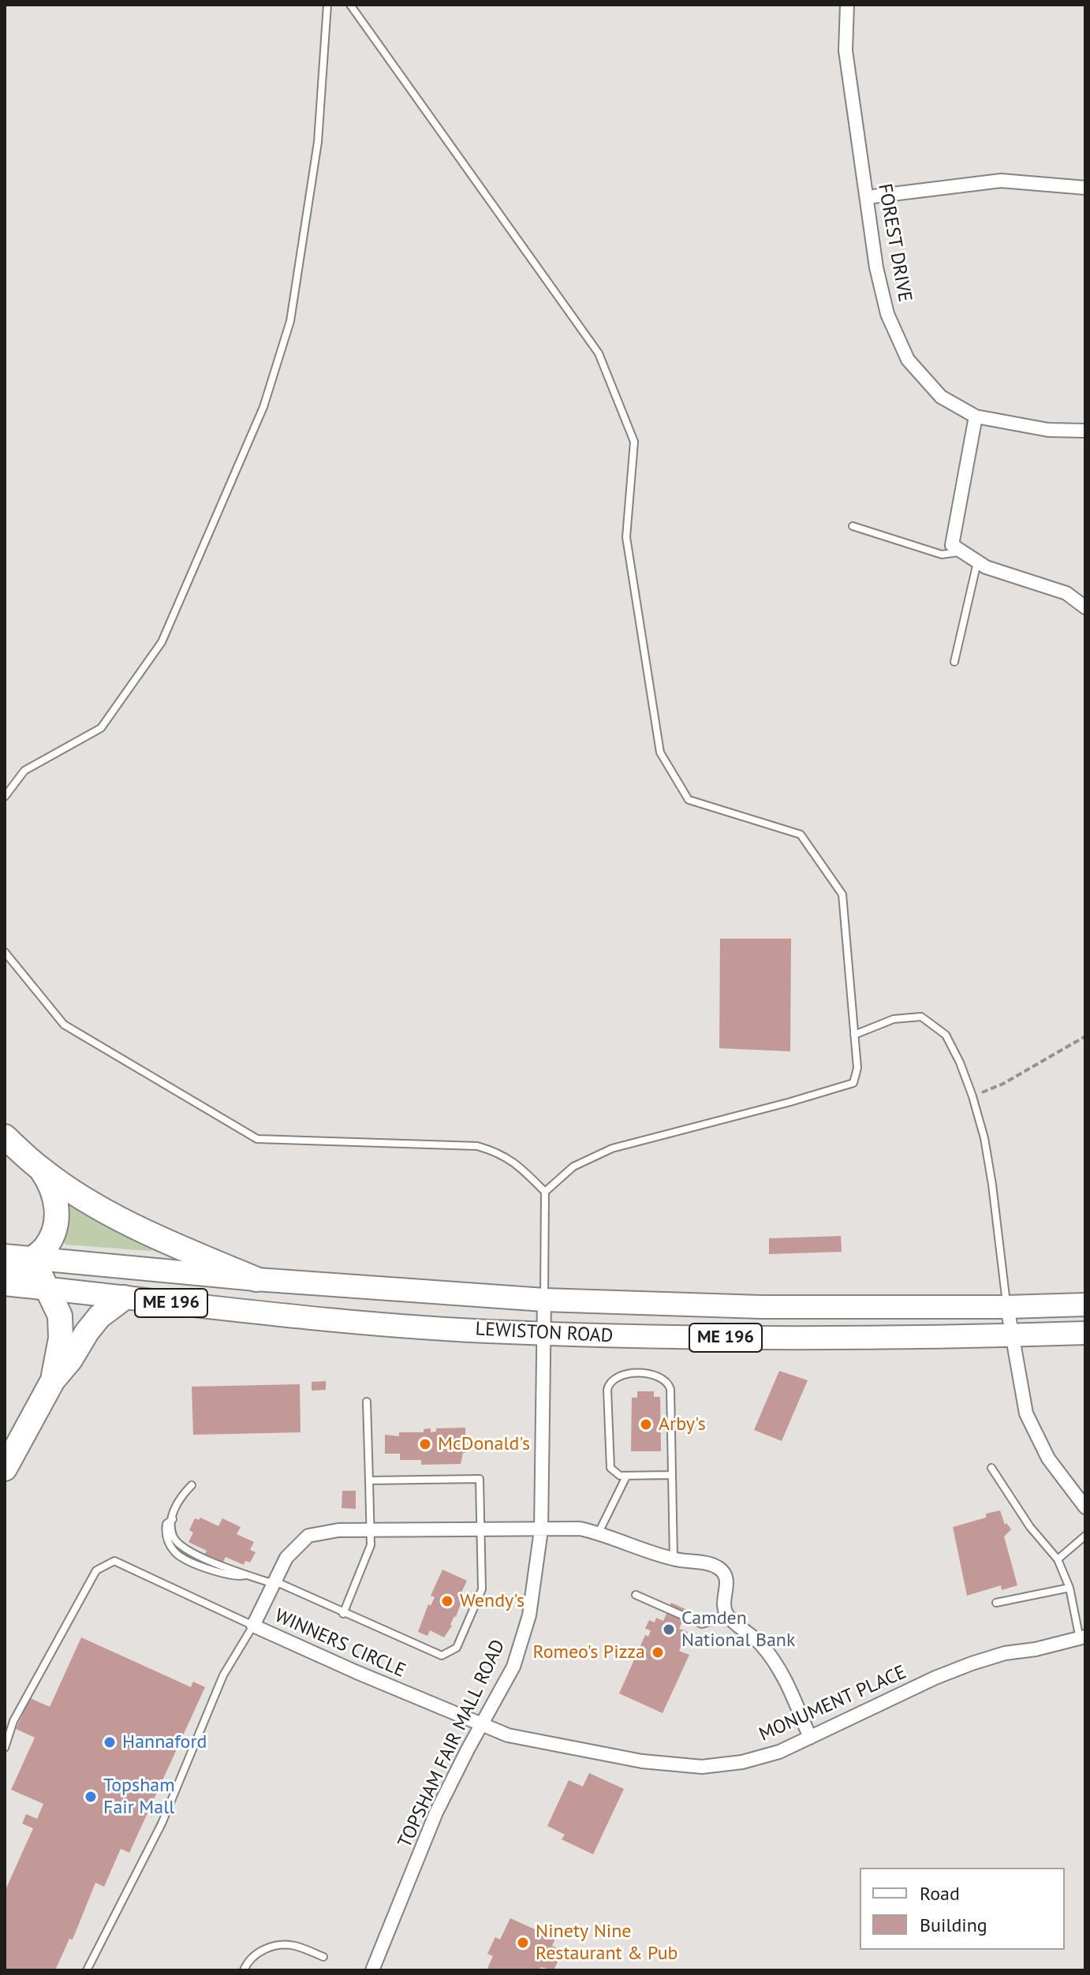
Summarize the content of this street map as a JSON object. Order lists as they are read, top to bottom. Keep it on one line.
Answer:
{"streets":{"highway":["ME 196","LEWISTON ROAD"],"street":["FOREST DRIVE","WINNERS CIRCLE","MONUMENT PLACE","TOPSHAM FAIR MALL ROAD"]},"crossings":[["LEWISTON ROAD","TOPSHAM FAIR MALL ROAD"],["WINNERS CIRCLE","MONUMENT PLACE"],["WINNERS CIRCLE","TOPSHAM FAIR MALL ROAD"],["MONUMENT PLACE","TOPSHAM FAIR MALL ROAD"]],"places":["Arby's","McDonald's","Wendy's","Camden National Bank","Romeo's Pizza","Hannaford","Topsham Fair Mall","Ninety Nine Restaurant & Pub"],"legend":["Road","Building"]}
